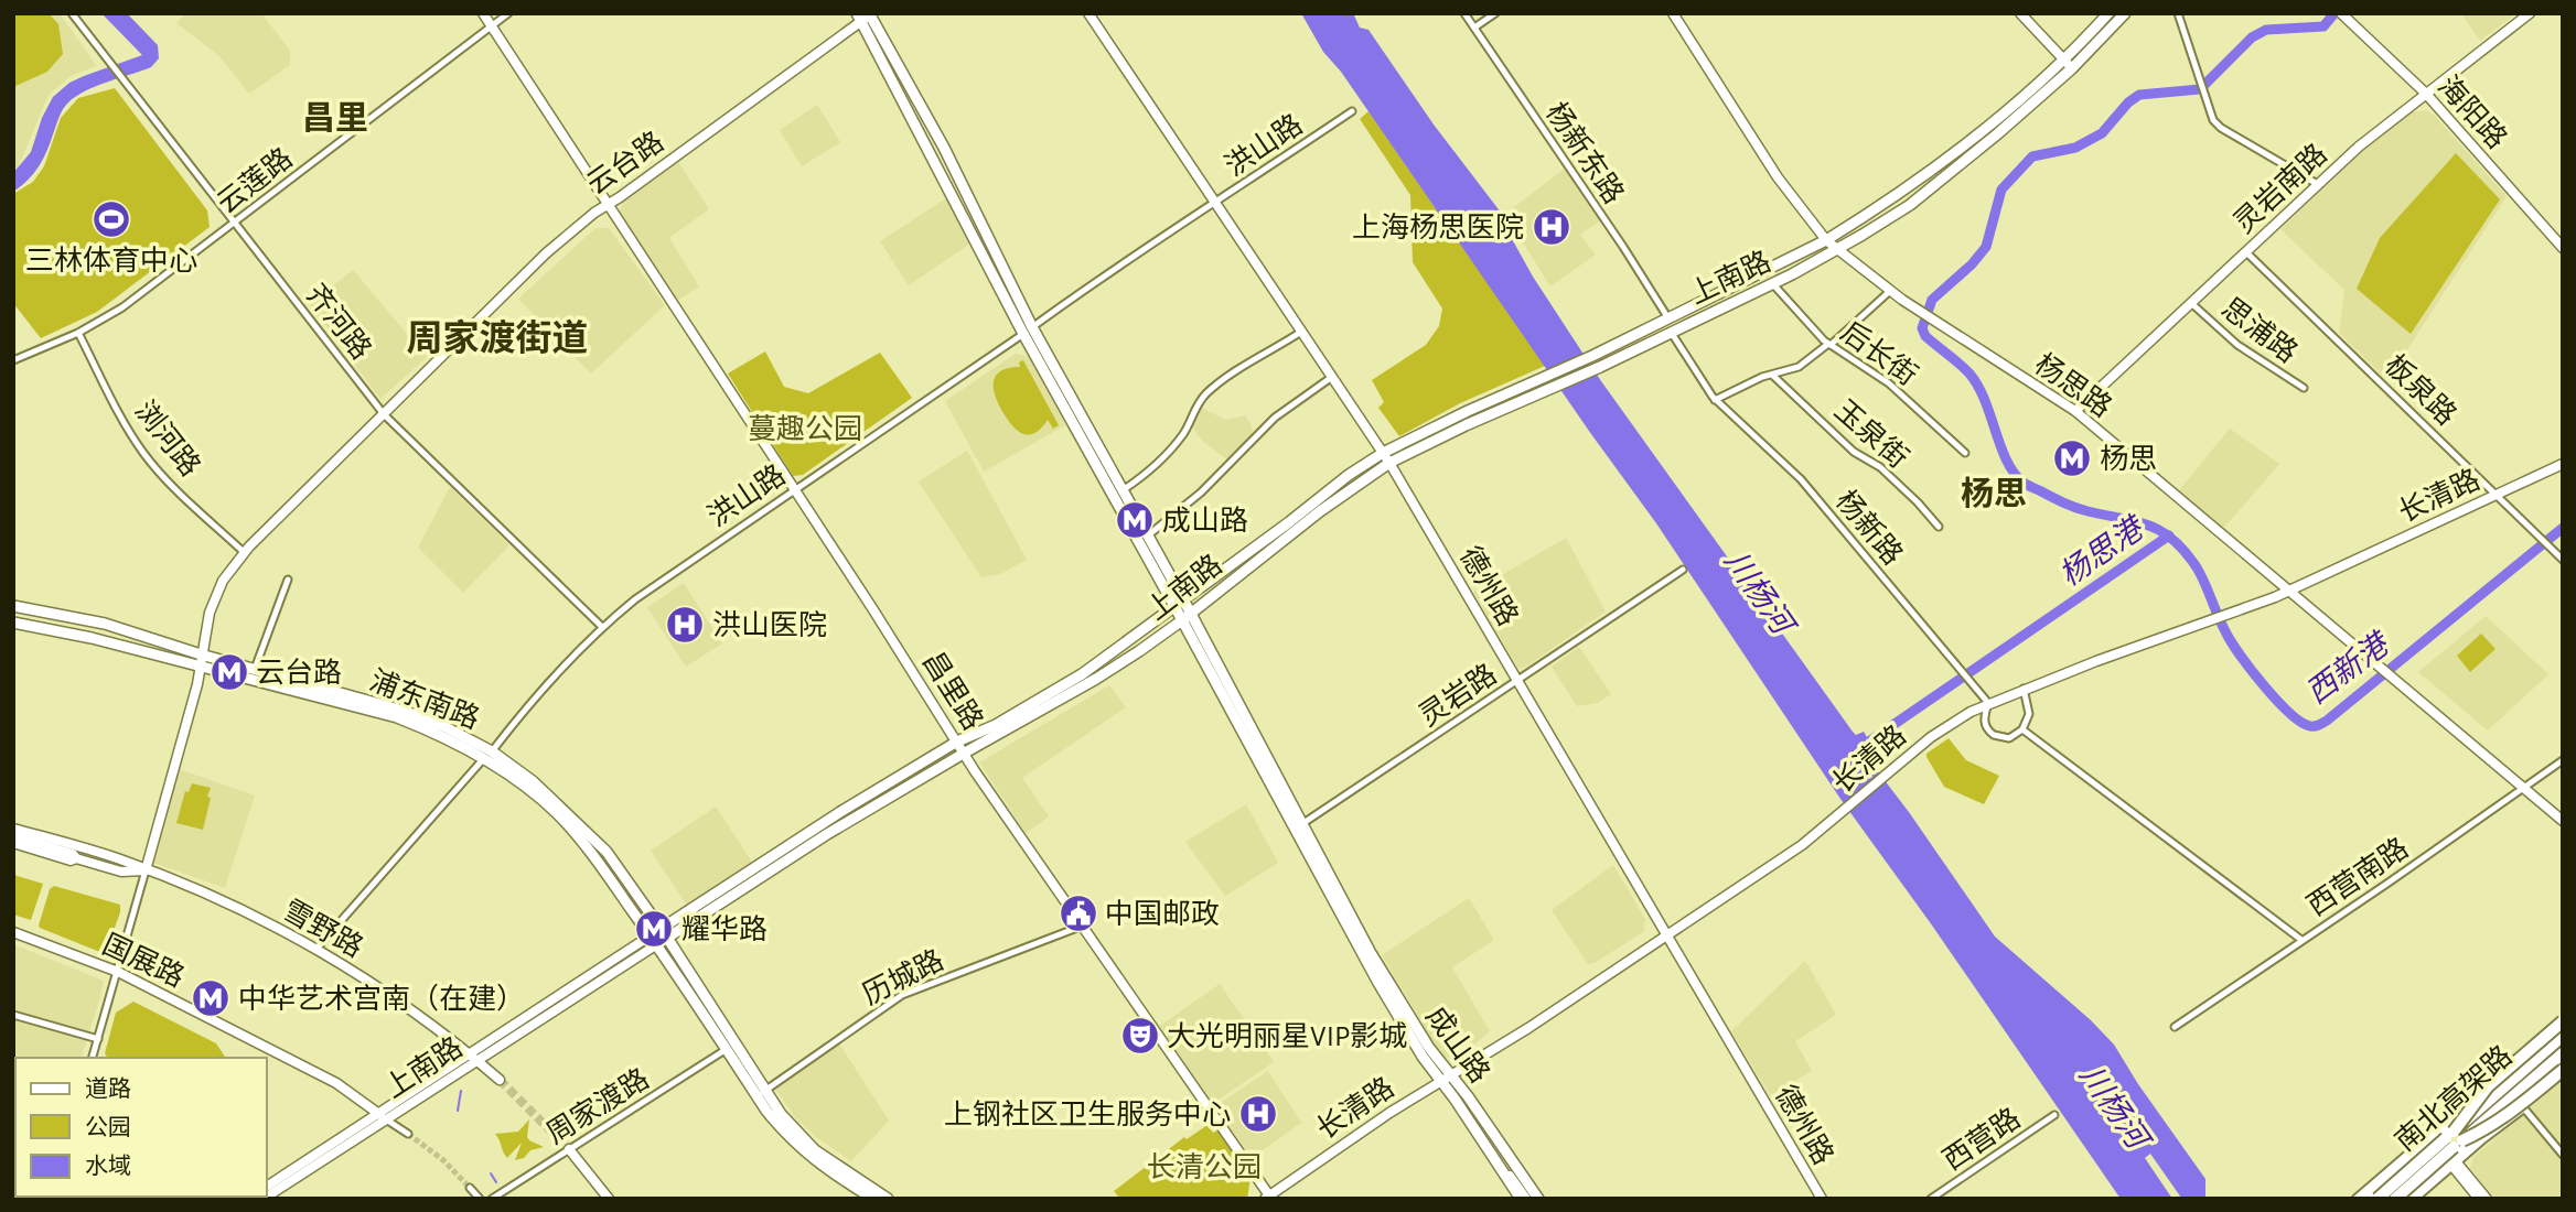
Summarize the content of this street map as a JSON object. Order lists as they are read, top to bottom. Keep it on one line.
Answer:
{"streets":{"highway":["南北高架路"],"main road":["上南路","浦东南路","成山路"],"street":["海阳路","洪山路","杨新东路","云台路","云莲路","灵岩南路","齐河路","思浦路","后长街","杨思路","板泉路","玉泉街","浏河路","长清路","杨新路","德州路","昌里路","灵岩路","西营南路","雪野路","国展路","历城路","周家渡路","西营路"]},"crossings":[["海阳路","灵岩南路"],["洪山路","齐河路"],["洪山路","德州路"],["洪山路","昌里路"],["洪山路","浦东南路"],["洪山路","雪野路"],["洪山路","成山路"],["杨新东路","上南路"],["云台路","齐河路"],["云台路","浏河路"],["云台路","昌里路"],["云台路","浦东南路"],["云台路","雪野路"],["云台路","国展路"],["云台路","成山路"],["云莲路","齐河路"],["云莲路","浏河路"],["云莲路","昌里路"],["灵岩南路","思浦路"],["灵岩南路","杨思路"],["灵岩南路","板泉路"],["上南路","后长街"],["上南路","杨思路"],["上南路","杨新路"],["上南路","德州路"],["上南路","昌里路"],["上南路","浦东南路"],["上南路","雪野路"],["上南路","国展路"],["上南路","成山路"],["杨思路","长清路"],["杨思路","西营南路"],["板泉路","长清路"],["长清路","杨新路"],["长清路","德州路"],["长清路","昌里路"],["长清路","成山路"],["德州路","灵岩路"],["昌里路","历城路"],["灵岩路","成山路"]],"districts":["昌里","周家渡街道","杨思"],"water":["杨思港","川杨河","西新港"],"parks":["蔓趣公园","长清公园"],"places":{"sports":["三林体育中心"],"hospital":["上海杨思医院","洪山医院","上钢社区卫生服务中心"],"metro station":["杨思","成山路","云台路","耀华路","中华艺术宫南（在建）"],"public building":["中国邮政"],"theatre":["大光明丽星VIP影城"]},"legend":["道路","公园","水域"]}
